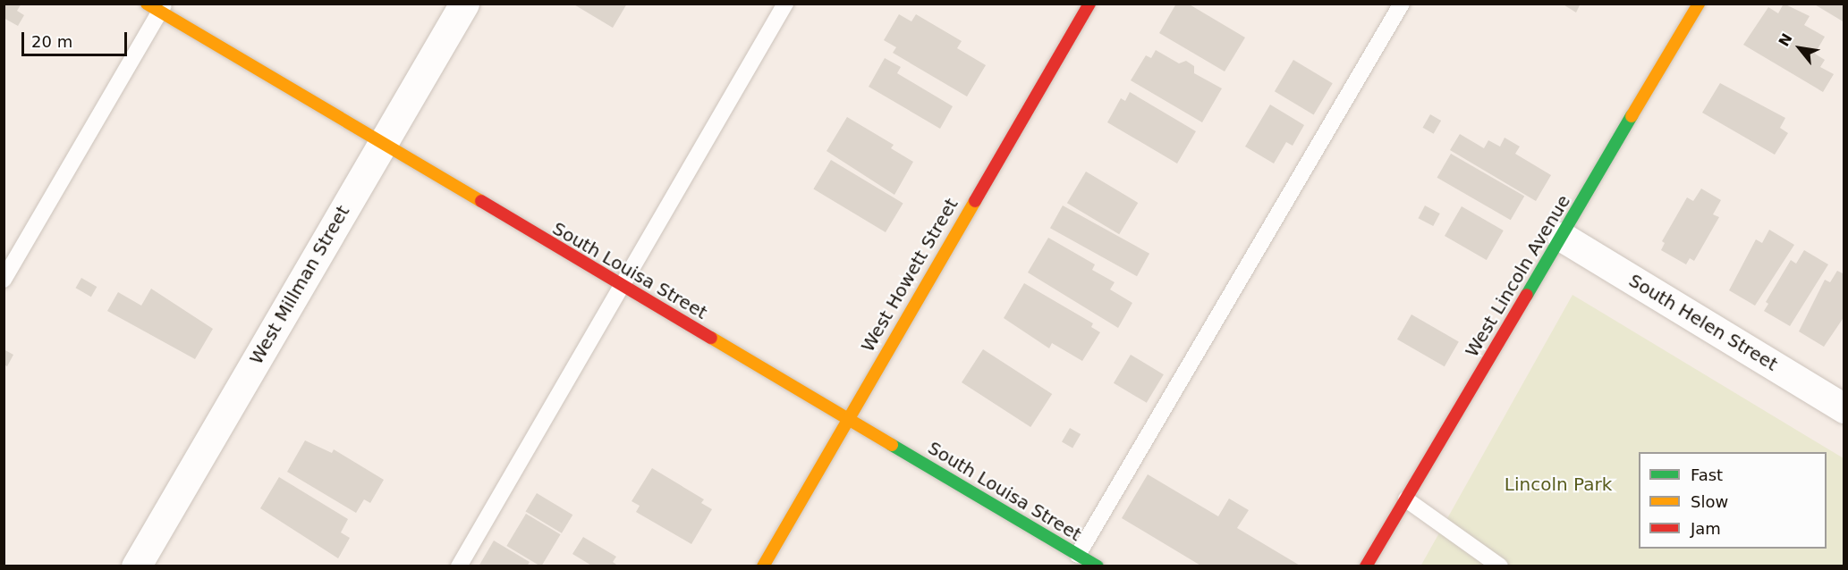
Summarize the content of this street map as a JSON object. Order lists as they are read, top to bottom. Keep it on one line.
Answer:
{"streets":{"main road":["South Louisa Street","West Howett Street","West Lincoln Avenue"],"street":["West Millman Street","South Helen Street"]},"crossings":[["South Louisa Street","West Howett Street"],["South Louisa Street","West Millman Street"],["West Lincoln Avenue","South Helen Street"]],"parks":["Lincoln Park"],"legend":["Fast","Slow","Jam"],"scale_bar":"20 m","north":"top left"}
